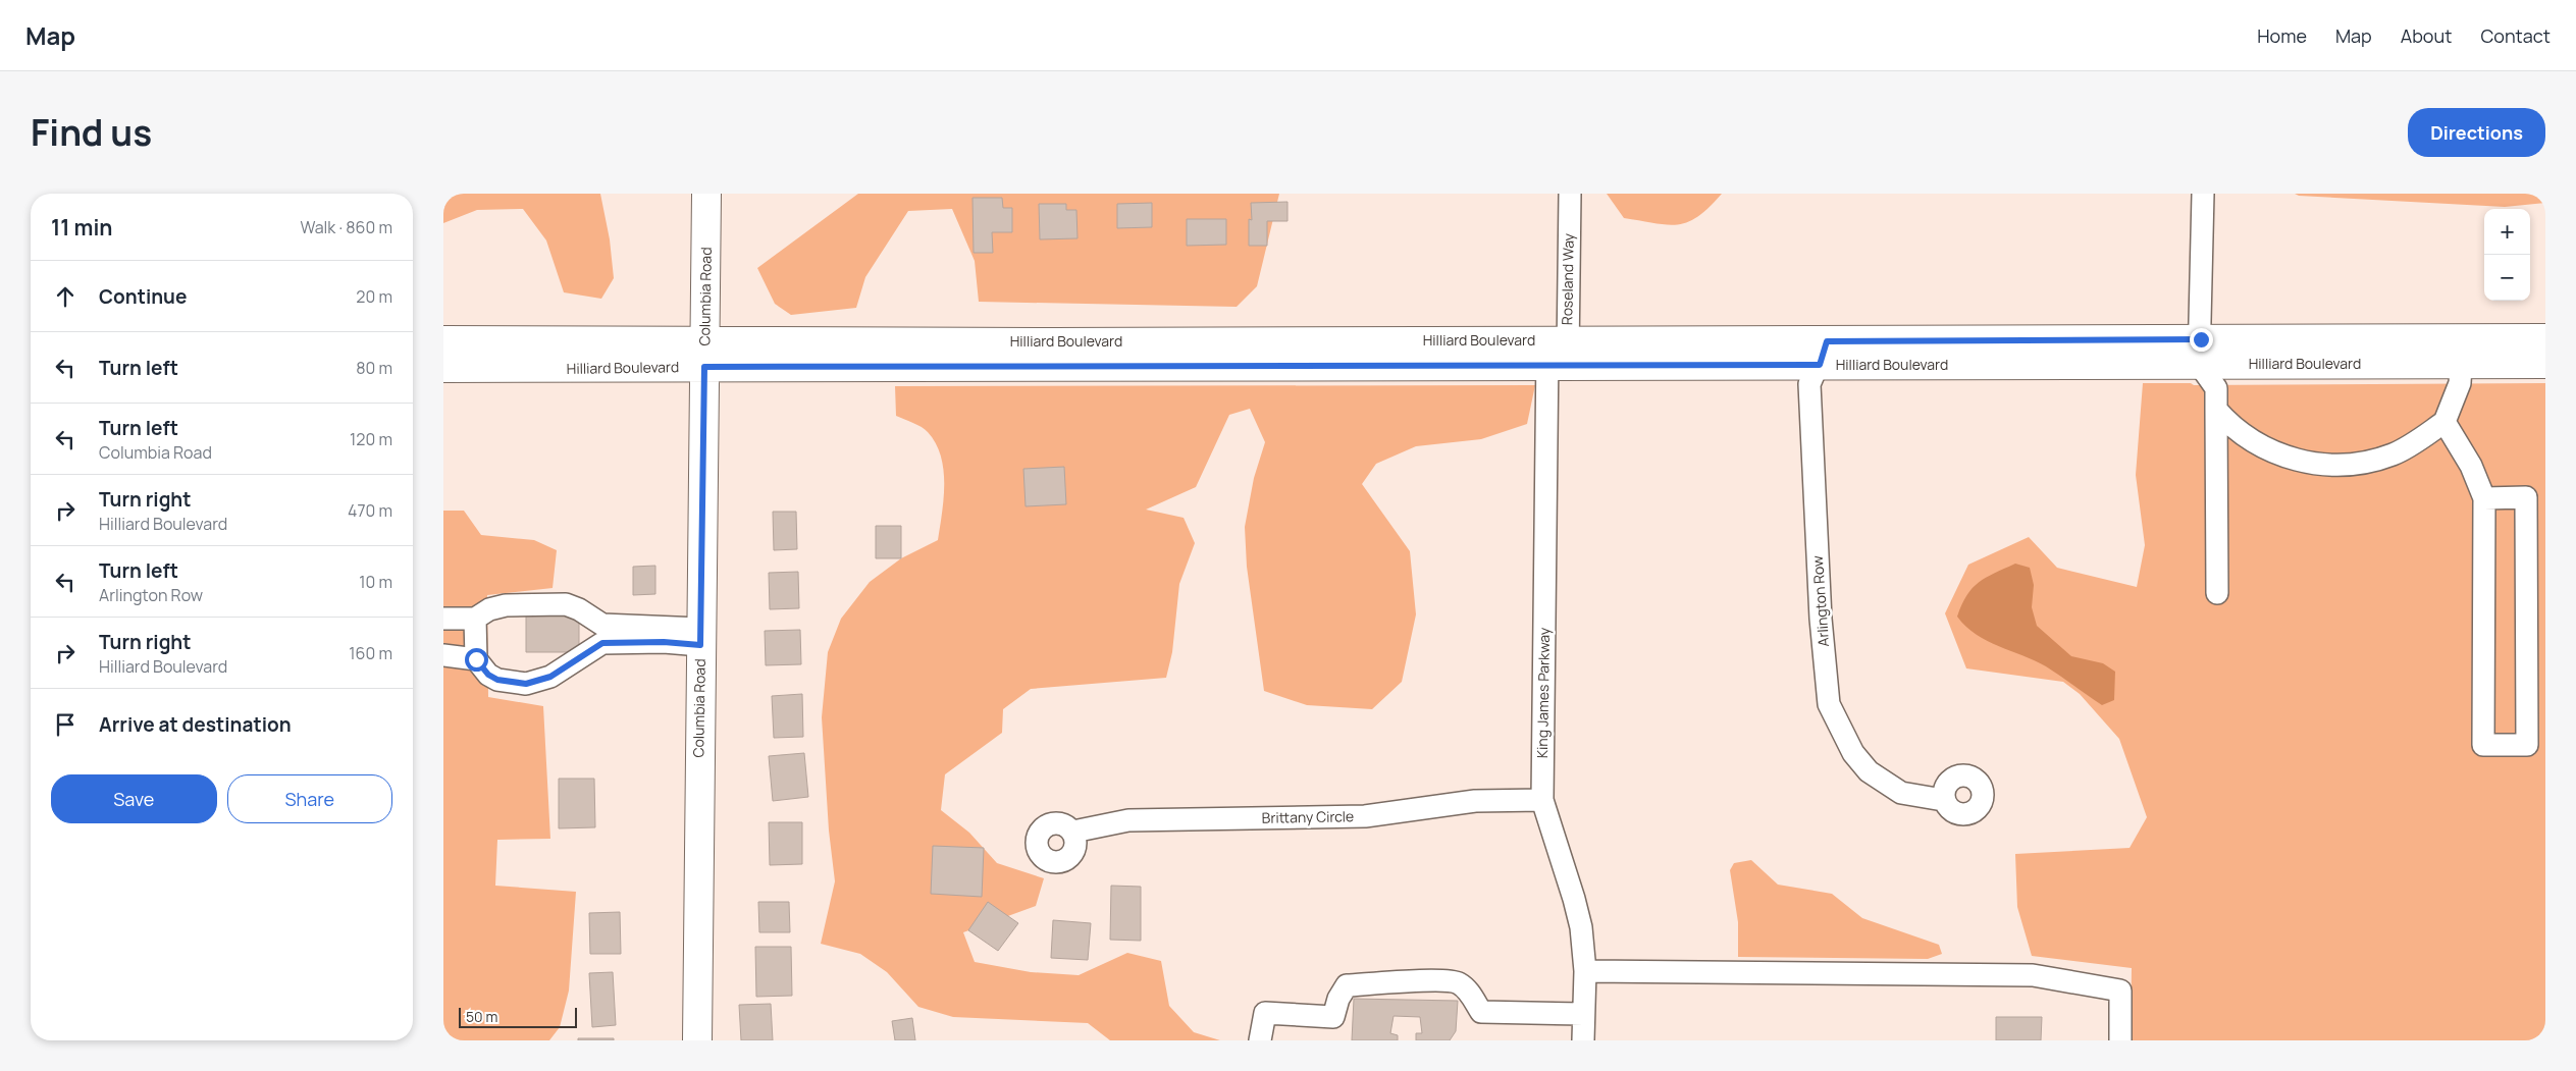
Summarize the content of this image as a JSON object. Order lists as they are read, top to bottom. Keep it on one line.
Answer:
{"streets":{"main road":["Columbia Road","Hilliard Boulevard"],"street":["Roseland Way","Arlington Row","King James Parkway","Brittany Circle"]},"crossings":[["Roseland Way","Hilliard Boulevard"],["Roseland Way","King James Parkway"],["Columbia Road","Hilliard Boulevard"],["Hilliard Boulevard","Arlington Row"],["Hilliard Boulevard","King James Parkway"],["King James Parkway","Brittany Circle"]],"scale_bar":"50 m","page":{"header":"Map","nav":["Home","Map","About","Contact"],"title":"Find us","buttons":["Directions",["Save","Share"]],"heading":["11 min","Walk · 860 m"],"map_buttons":["+","−"],"list":[["Continue","20 m"],["Turn left","80 m"],["Turn left","Columbia Road","120 m"],["Turn right","Hilliard Boulevard","470 m"],["Turn left","Arlington Row","10 m"],["Turn right","Hilliard Boulevard","160 m"],"Arrive at destination"],"scale":"50 m"}}
